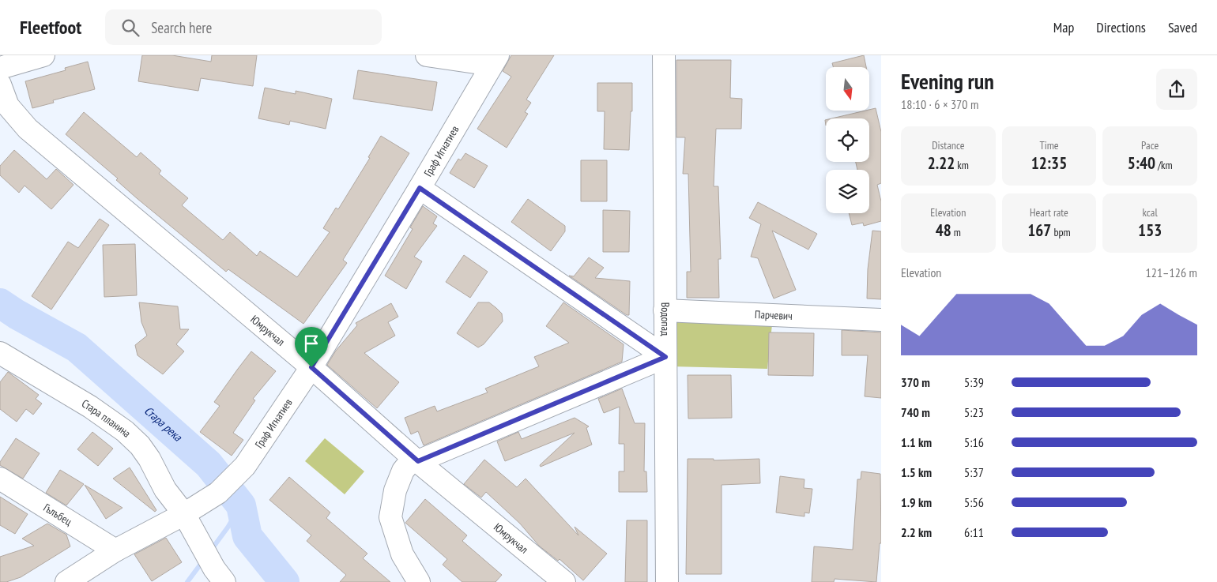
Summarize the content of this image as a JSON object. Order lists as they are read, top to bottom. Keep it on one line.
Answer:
{"streets":{"street":["Граф Игнатиев","Парчевич","Водопад","Юмрукчал","Стара планина","Гълъбец"]},"crossings":[["Граф Игнатиев","Юмрукчал"],["Граф Игнатиев","Стара планина"],["Граф Игнатиев","Гълъбец"],["Парчевич","Водопад"]],"water":["Стара река"],"north":"bottom","page":{"header":"Fleetfoot","search":"Search here","nav":["Map","Directions","Saved"],"heading":["Evening run","18:10 · 6 × 370 m"],"stats":[["Distance","2.22 km"],["Time","12:35"],["Pace","5:40 /km"],["Elevation","48 m"],["Heart rate","167 bpm"],["kcal","153"]],"chart":["Elevation","121–126 m"],"list":[{"name":"370 m","note":"5:39"},{"name":"740 m","note":"5:23"},{"name":"1.1 km","note":"5:16"},{"name":"1.5 km","note":"5:37"},{"name":"1.9 km","note":"5:56"},{"name":"2.2 km","note":"6:11"}]}}
